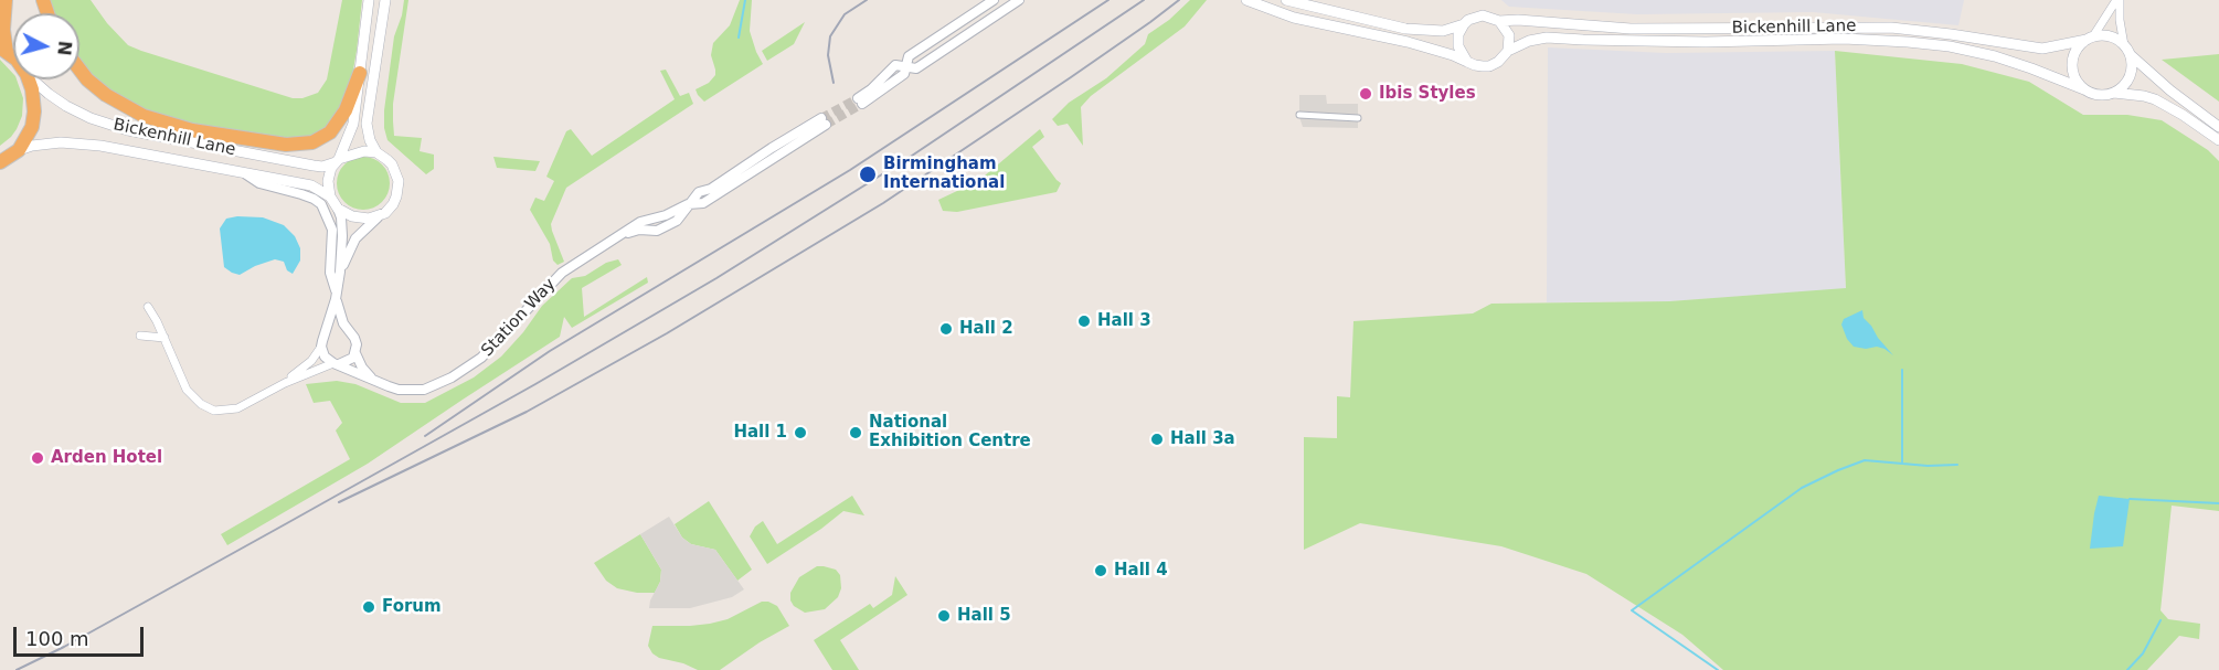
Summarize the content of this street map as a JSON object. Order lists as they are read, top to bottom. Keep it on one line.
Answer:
{"streets":{"main road":["Bickenhill Lane"],"street":["Station Way"]},"places":["Ibis Styles","Birmingham International","Hall 3","Hall 2","Hall 1","National Exhibition Centre","Hall 3a","Arden Hotel","Hall 4","Forum","Hall 5"],"scale_bar":"100 m","north":"right"}
